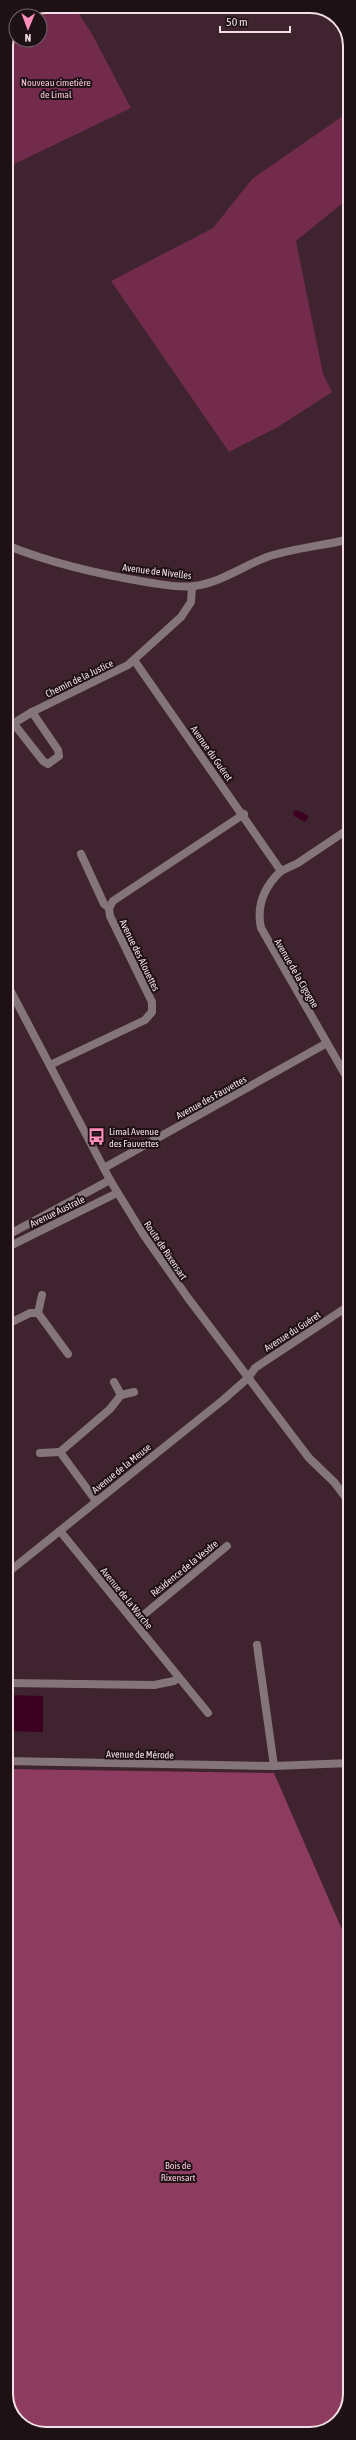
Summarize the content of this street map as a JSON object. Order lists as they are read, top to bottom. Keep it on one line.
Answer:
{"streets":{"street":["Avenue de Nivelles","Chemin de la Justice","Avenue du Guéret","Avenue des Alouettes","Avenue de la Cigogne","Avenue des Fauvettes","Avenue Australe","Route de Rixensart","Avenue de la Meuse","Résidence de la Vesdre","Avenue de la Warche","Avenue de Mérode"]},"crossings":[["Chemin de la Justice","Avenue du Guéret"],["Avenue du Guéret","Avenue de la Cigogne"],["Avenue du Guéret","Route de Rixensart"],["Avenue du Guéret","Avenue de la Meuse"],["Avenue des Alouettes","Route de Rixensart"],["Avenue de la Cigogne","Avenue des Fauvettes"],["Avenue des Fauvettes","Route de Rixensart"],["Avenue Australe","Route de Rixensart"],["Route de Rixensart","Avenue de la Meuse"],["Avenue de la Meuse","Avenue de la Warche"],["Résidence de la Vesdre","Avenue de la Warche"]],"parks":["Nouveau cimetière de Limal","Bois de Rixensart"],"places":{"bus stop":["Limal Avenue des Fauvettes"]},"scale_bar":"50 m","north":"bottom"}
